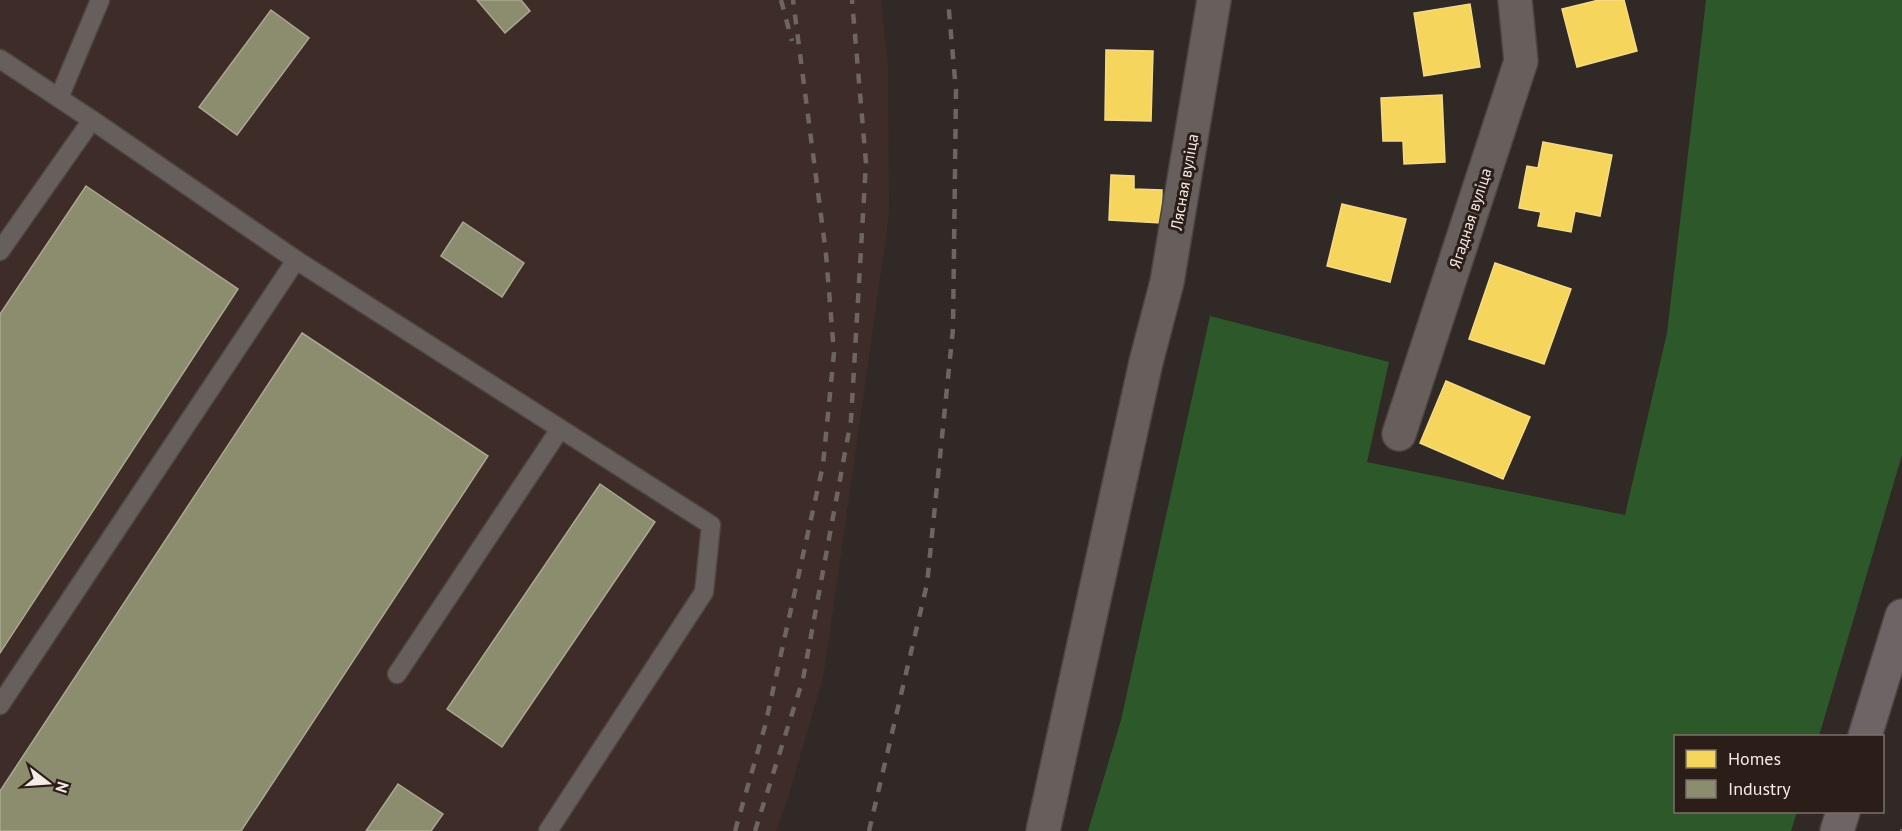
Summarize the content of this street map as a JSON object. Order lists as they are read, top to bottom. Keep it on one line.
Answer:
{"streets":{"street":["Лясная вуліца","Ягадная вуліца"]},"legend":["Homes","Industry"],"north":"right"}
